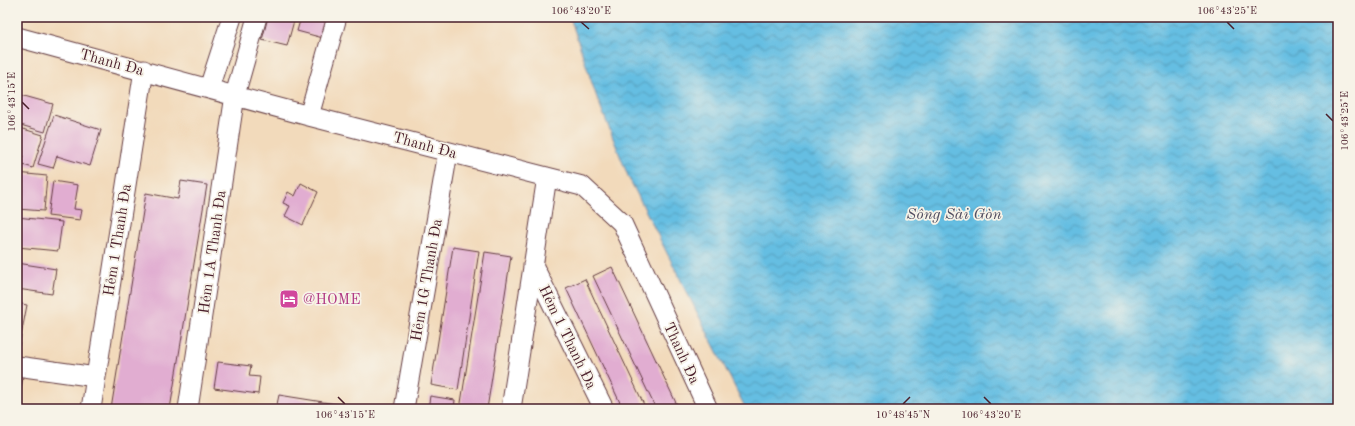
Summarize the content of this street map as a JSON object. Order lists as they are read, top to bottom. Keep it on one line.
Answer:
{"streets":{"street":["Thanh Đa","Hẻm 1 Thanh Đa","Hẻm 1A Thanh Đa","Hẻm 1G Thanh Đa"]},"crossings":[["Thanh Đa","Hẻm 1 Thanh Đa"],["Thanh Đa","Hẻm 1A Thanh Đa"],["Thanh Đa","Hẻm 1G Thanh Đa"]],"water":["Sông Sài Gòn"],"places":{"hotel":["@HOME"]},"coordinates":["106°43'20\"E","106°43'25\"E","106°43'15\"E","10°48'45\"N"]}
